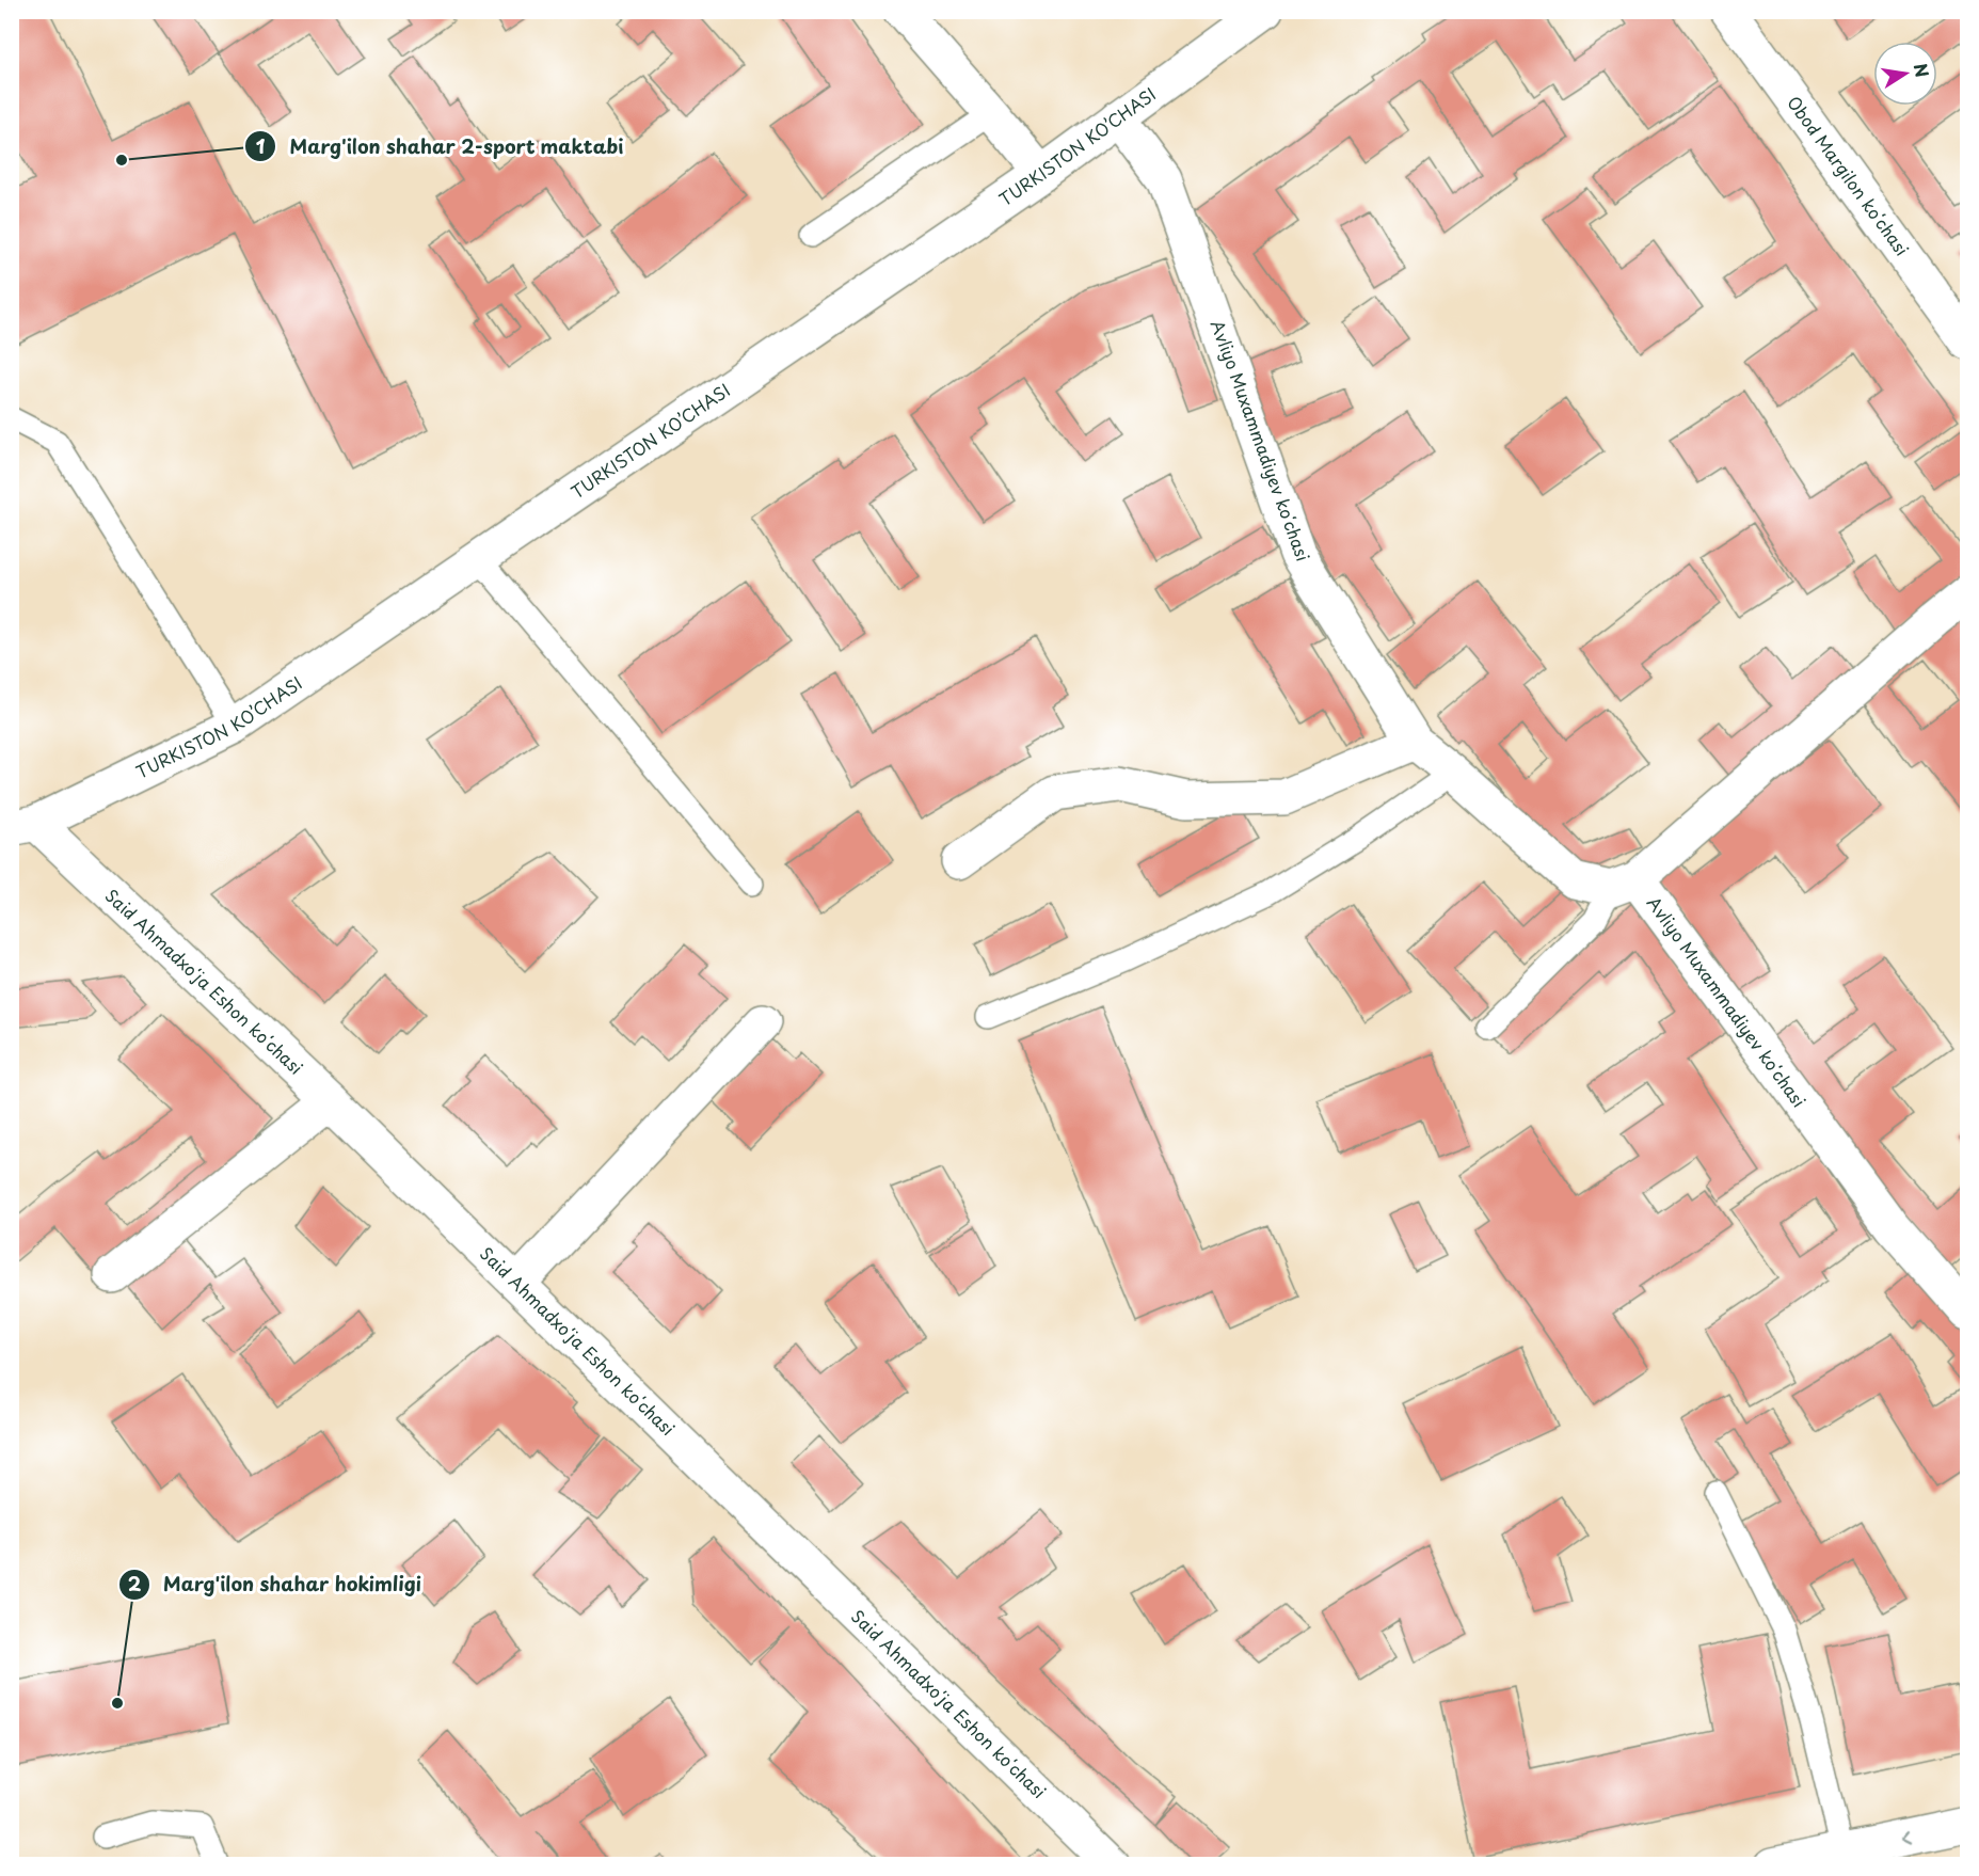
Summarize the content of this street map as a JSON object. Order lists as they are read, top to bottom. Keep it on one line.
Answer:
{"streets":{"street":["TURKISTON KO’CHASI","Obod Margilon koʻchasi","Avliyo Muxammadiyev koʻchasi","Said Ahmadxoʻja Eshon koʻchasi"]},"crossings":[["TURKISTON KO’CHASI","Avliyo Muxammadiyev koʻchasi"],["TURKISTON KO’CHASI","Said Ahmadxoʻja Eshon koʻchasi"]],"places":["Marg'ilon shahar 2-sport maktabi","Marg'ilon shahar hokimligi"],"north":"right"}
